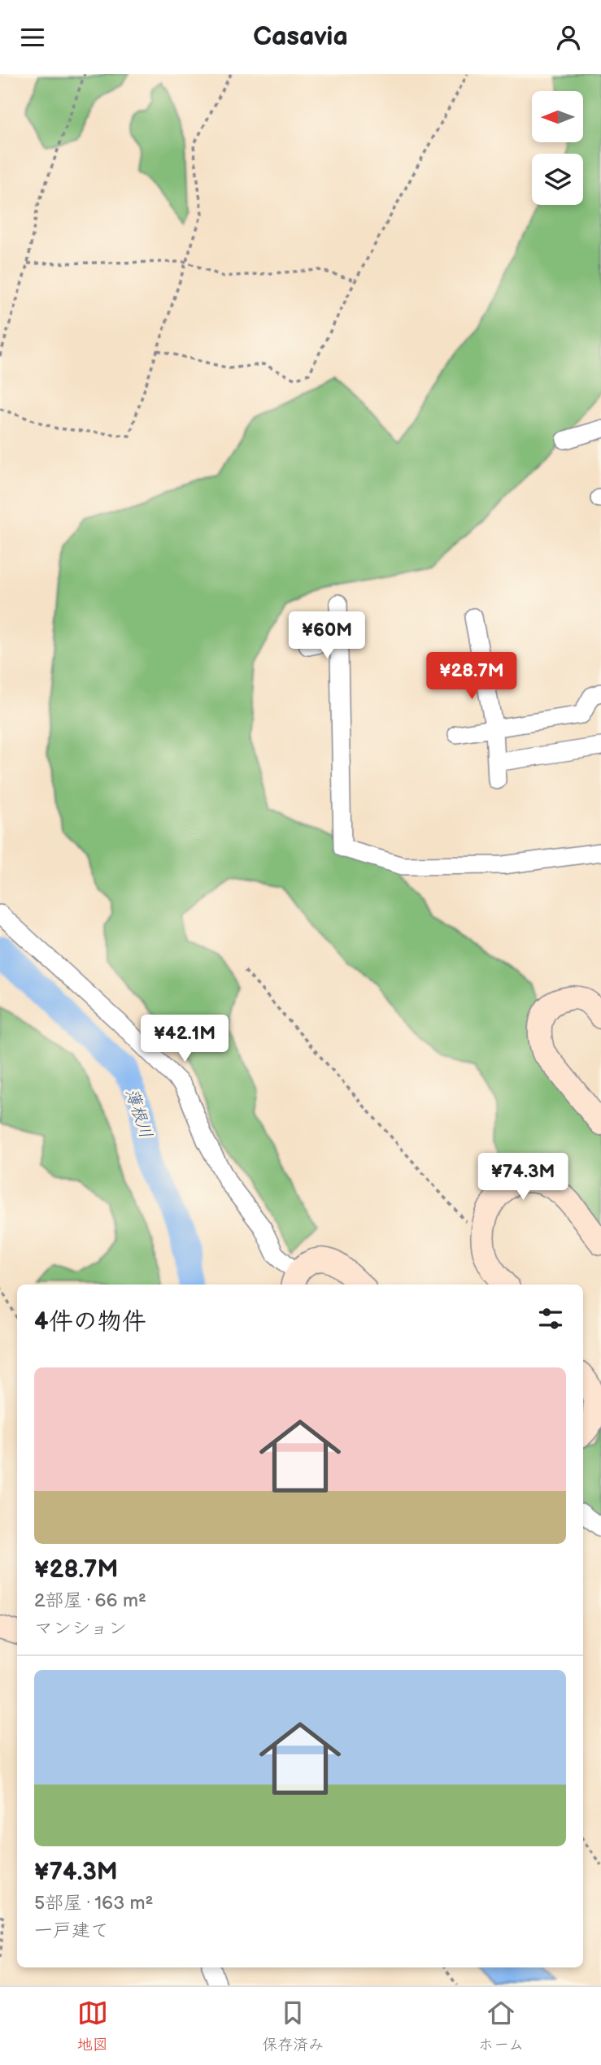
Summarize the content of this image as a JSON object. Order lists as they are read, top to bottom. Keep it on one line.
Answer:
{"water":["薄根川"],"north":"left","page":{"header":"Casavia","price":["¥60M","¥28.7M","¥42.1M","¥74.3M"],"heading":"4件の物件","list":[{"name":"¥28.7M","note":"2部屋 · 66 m² · マンション"},{"name":"¥74.3M","note":"5部屋 · 163 m² · 一戸建て"}],"tabs":["地図","保存済み","ホーム"]}}
